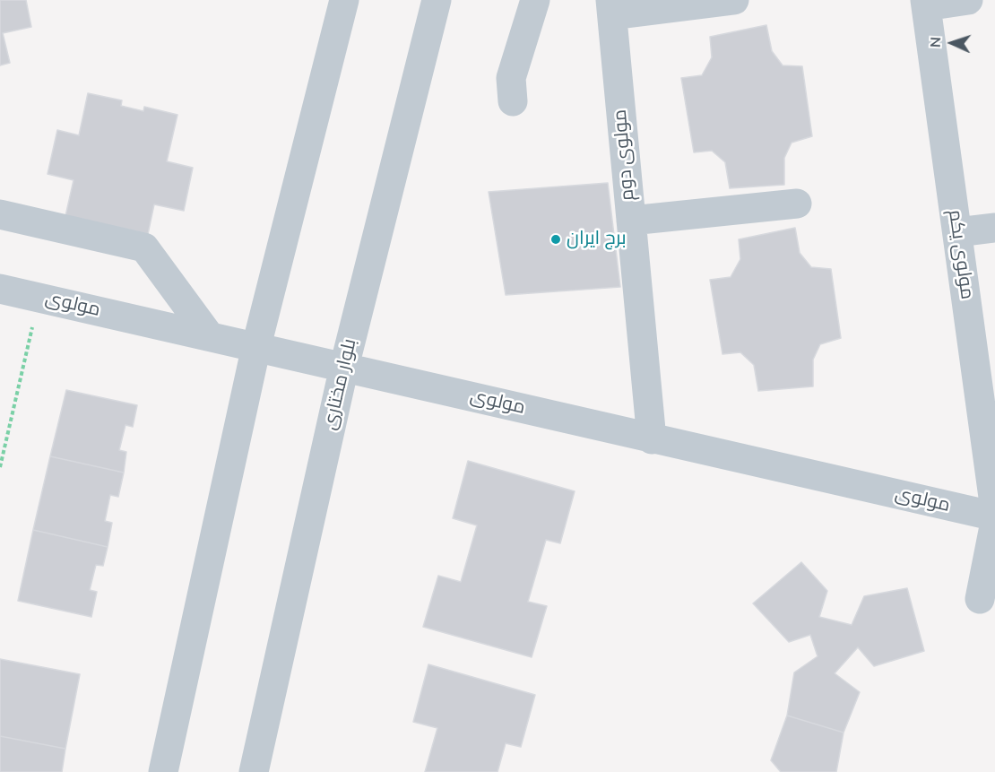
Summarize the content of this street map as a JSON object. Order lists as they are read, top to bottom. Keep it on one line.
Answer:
{"streets":{"street":["مولوی دوم","مولوی یکم","مولوی","بلوار مختاری"]},"crossings":[["مولوی دوم","مولوی"],["مولوی","بلوار مختاری"]],"places":["برج ایران"],"north":"left"}
